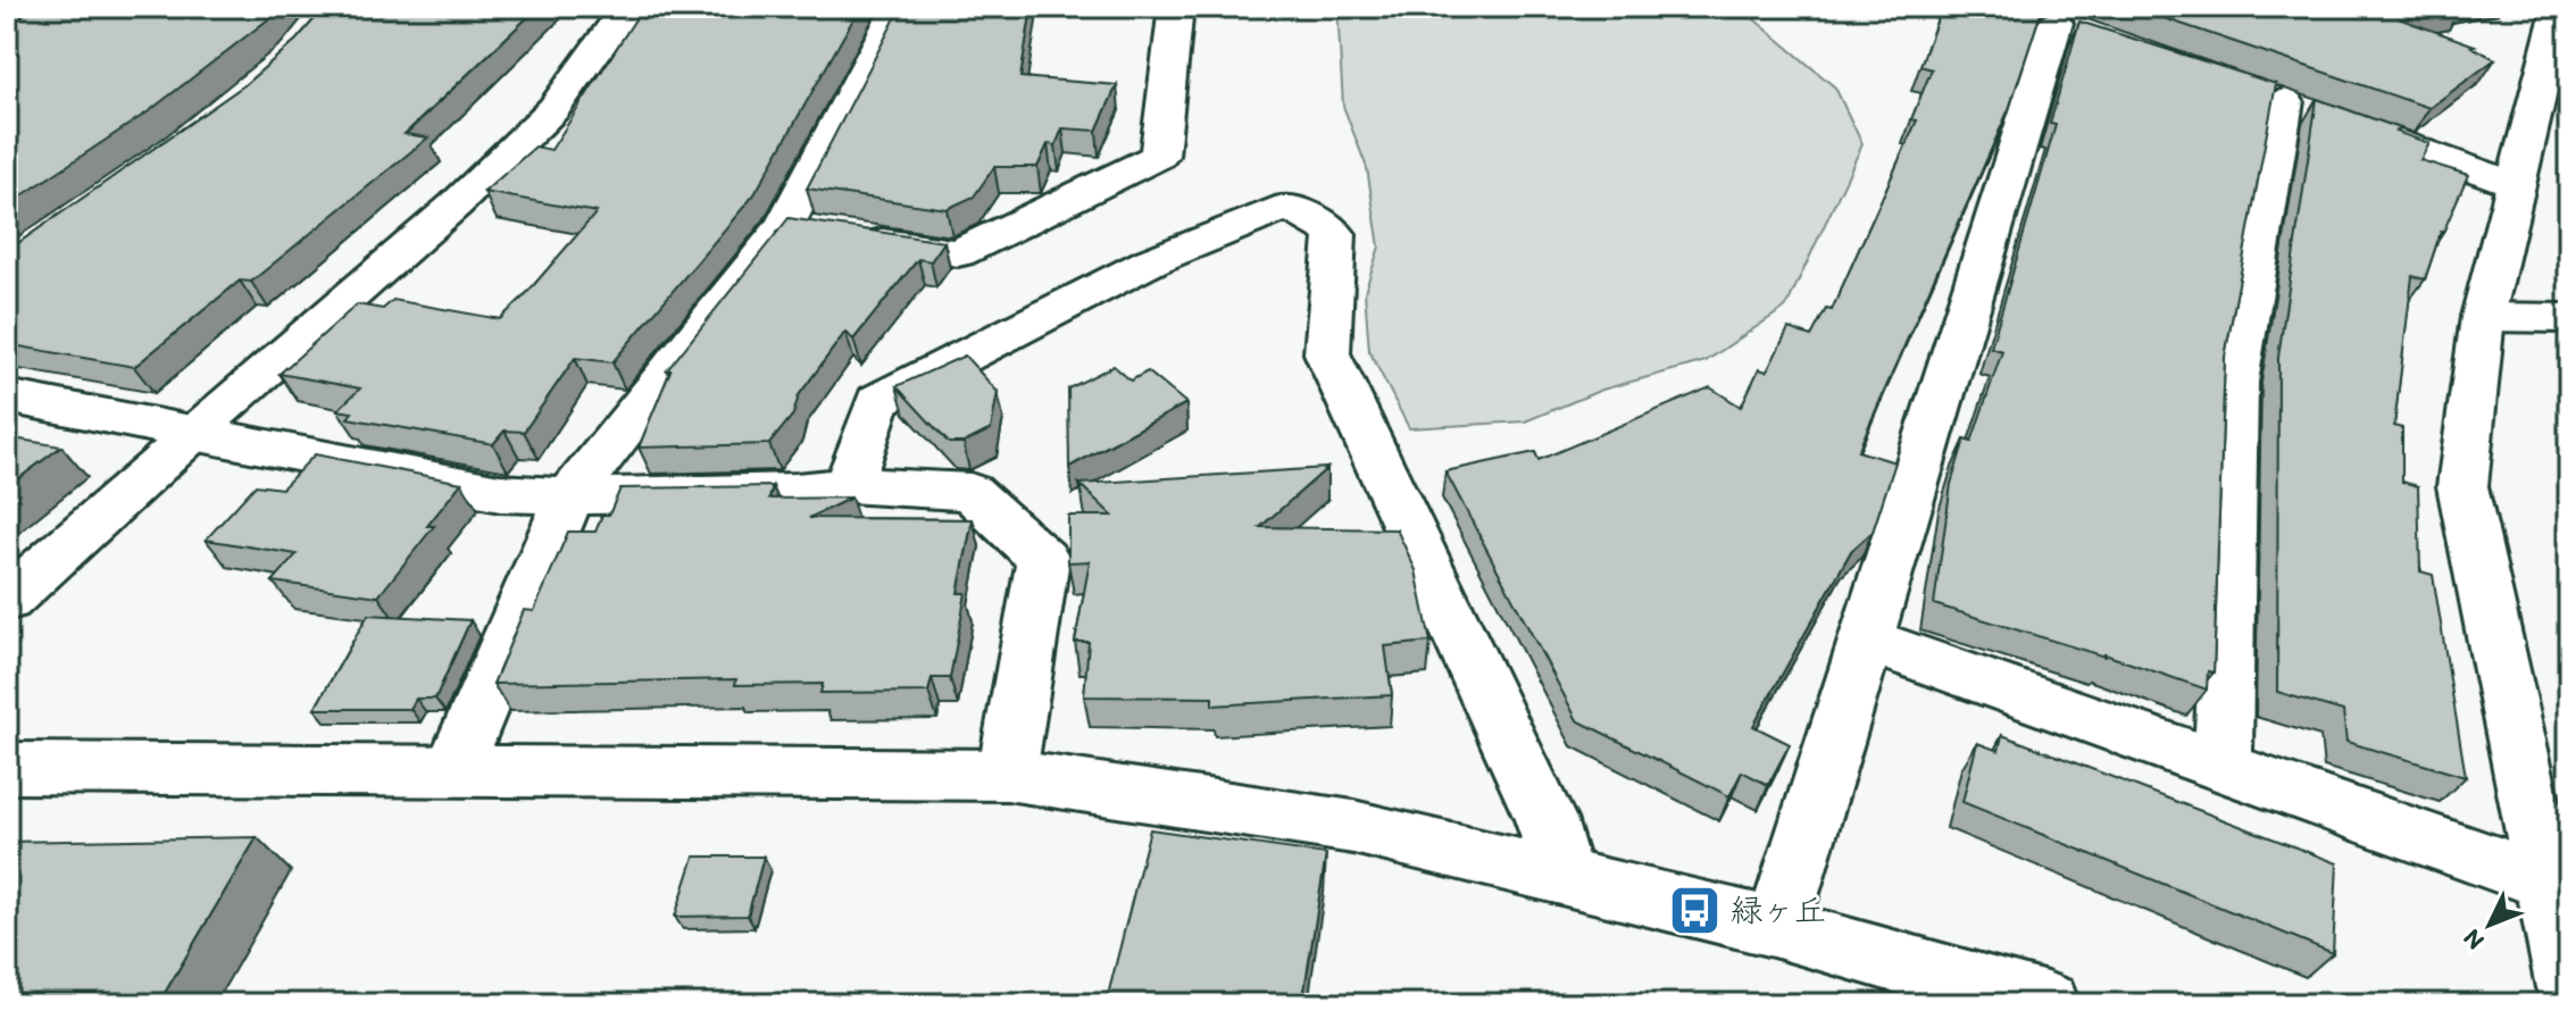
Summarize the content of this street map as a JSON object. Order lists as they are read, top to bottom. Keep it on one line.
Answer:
{"places":{"bus stop":["緑ヶ丘"]},"north":"bottom left"}
